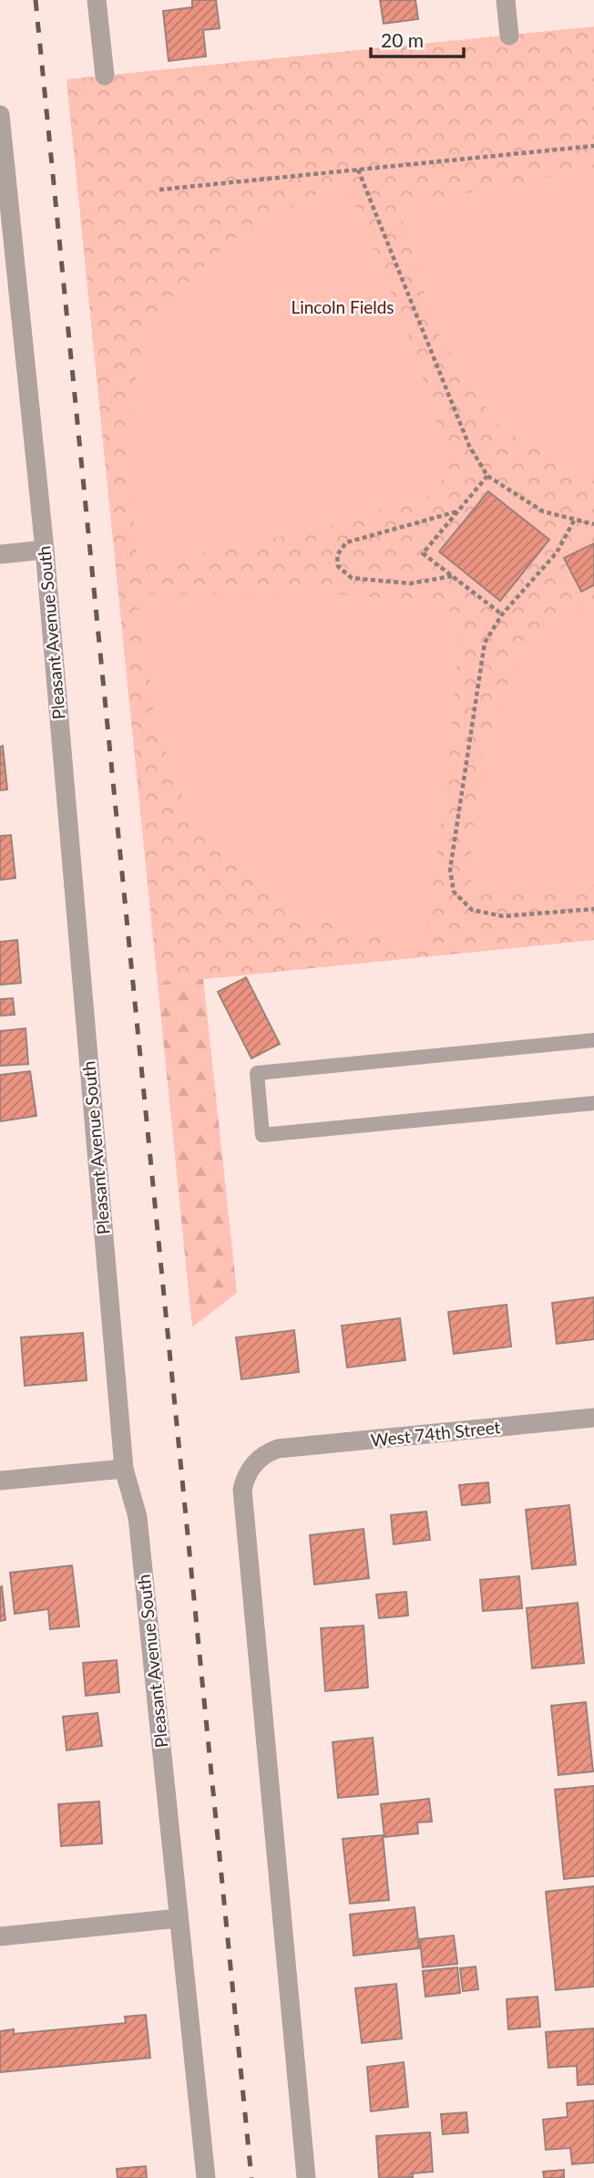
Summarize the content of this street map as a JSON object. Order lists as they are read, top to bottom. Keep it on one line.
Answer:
{"streets":{"street":["Pleasant Avenue South","West 74th Street"]},"parks":["Lincoln Fields"],"scale_bar":"20 m"}
